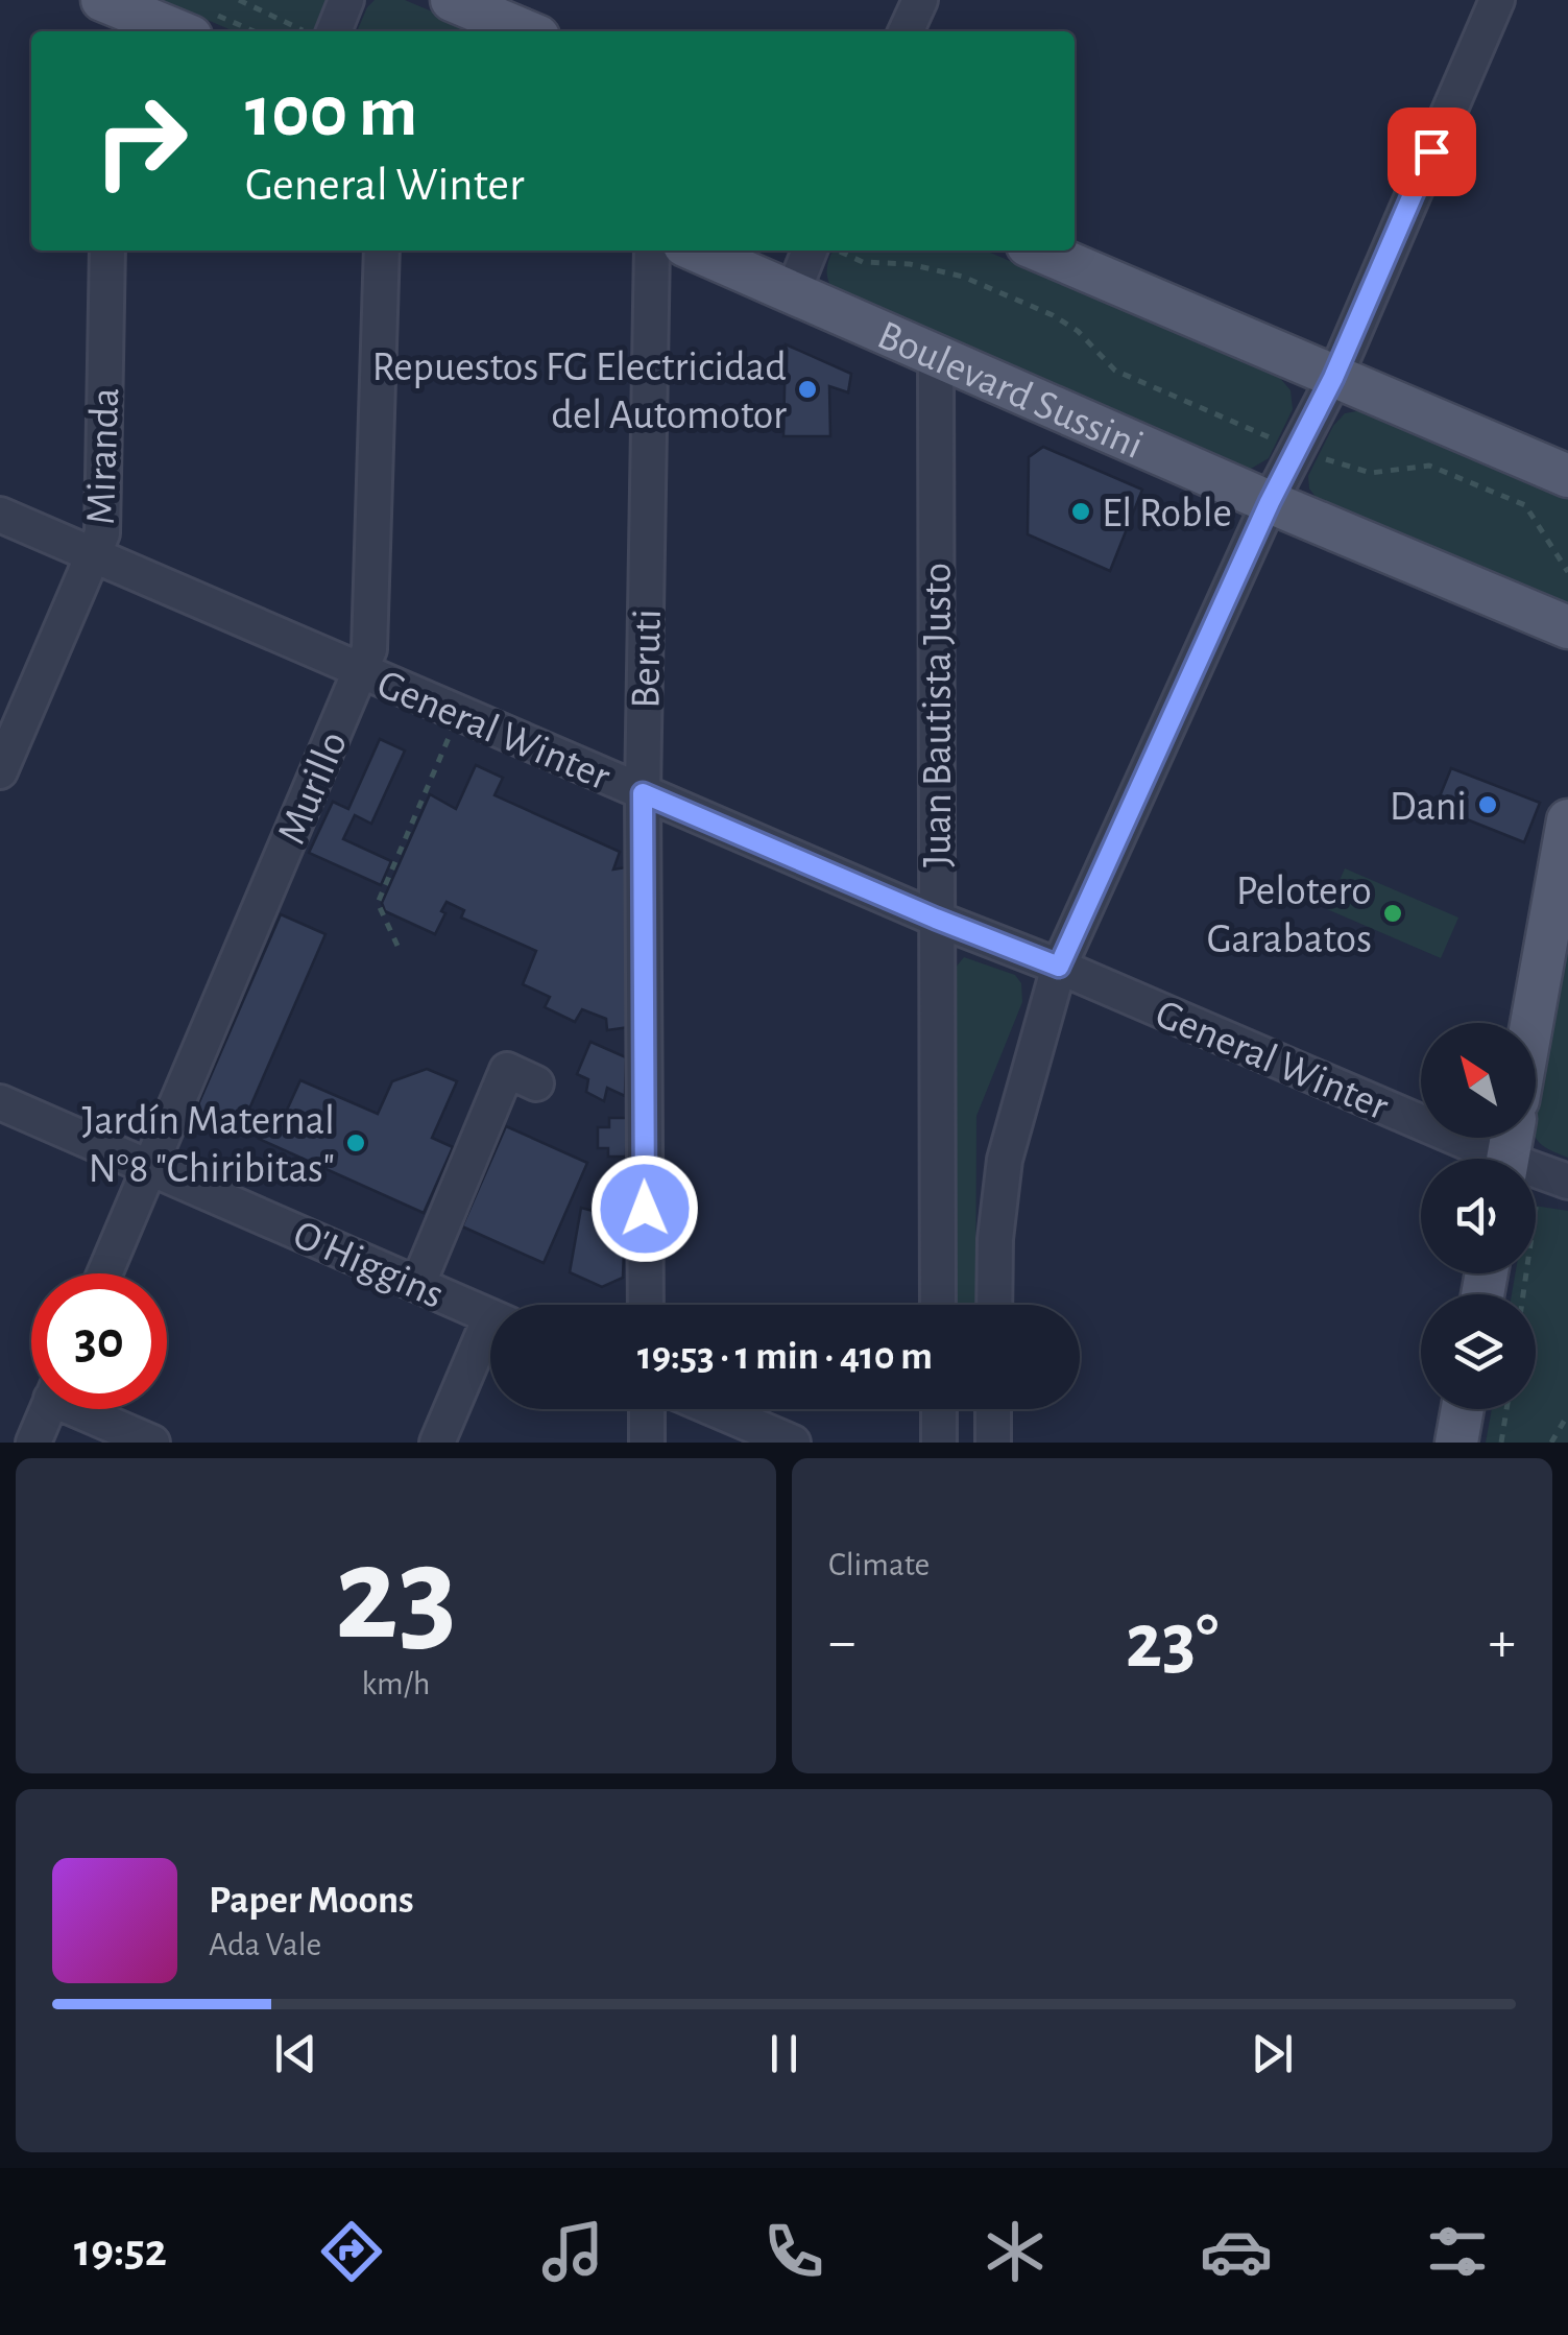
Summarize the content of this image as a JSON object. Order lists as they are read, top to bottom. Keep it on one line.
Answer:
{"streets":{"main road":["Boulevard Sussini"],"street":["Miranda","Beruti","Juan Bautista Justo","General Winter","Murillo","O'Higgins"]},"crossings":[["Boulevard Sussini","Juan Bautista Justo"],["Miranda","General Winter"],["Beruti","General Winter"],["Juan Bautista Justo","General Winter"],["General Winter","Murillo"],["Murillo","O'Higgins"]],"places":["Repuestos FG Electricidad del Automotor","El Roble","Dani","Pelotero Garabatos","Jardín Maternal N°8 \"Chiribitas\""],"north":"top left","page":{"turn":["100 m","General Winter"],"limit":"30","trip":"19:53 · 1 min · 410 m","tile":[["23","km/h"],"Climate"],"heat":["−","23°","+"],"song":["Paper Moons","Ada Vale"],"tabs":"19:52"}}
